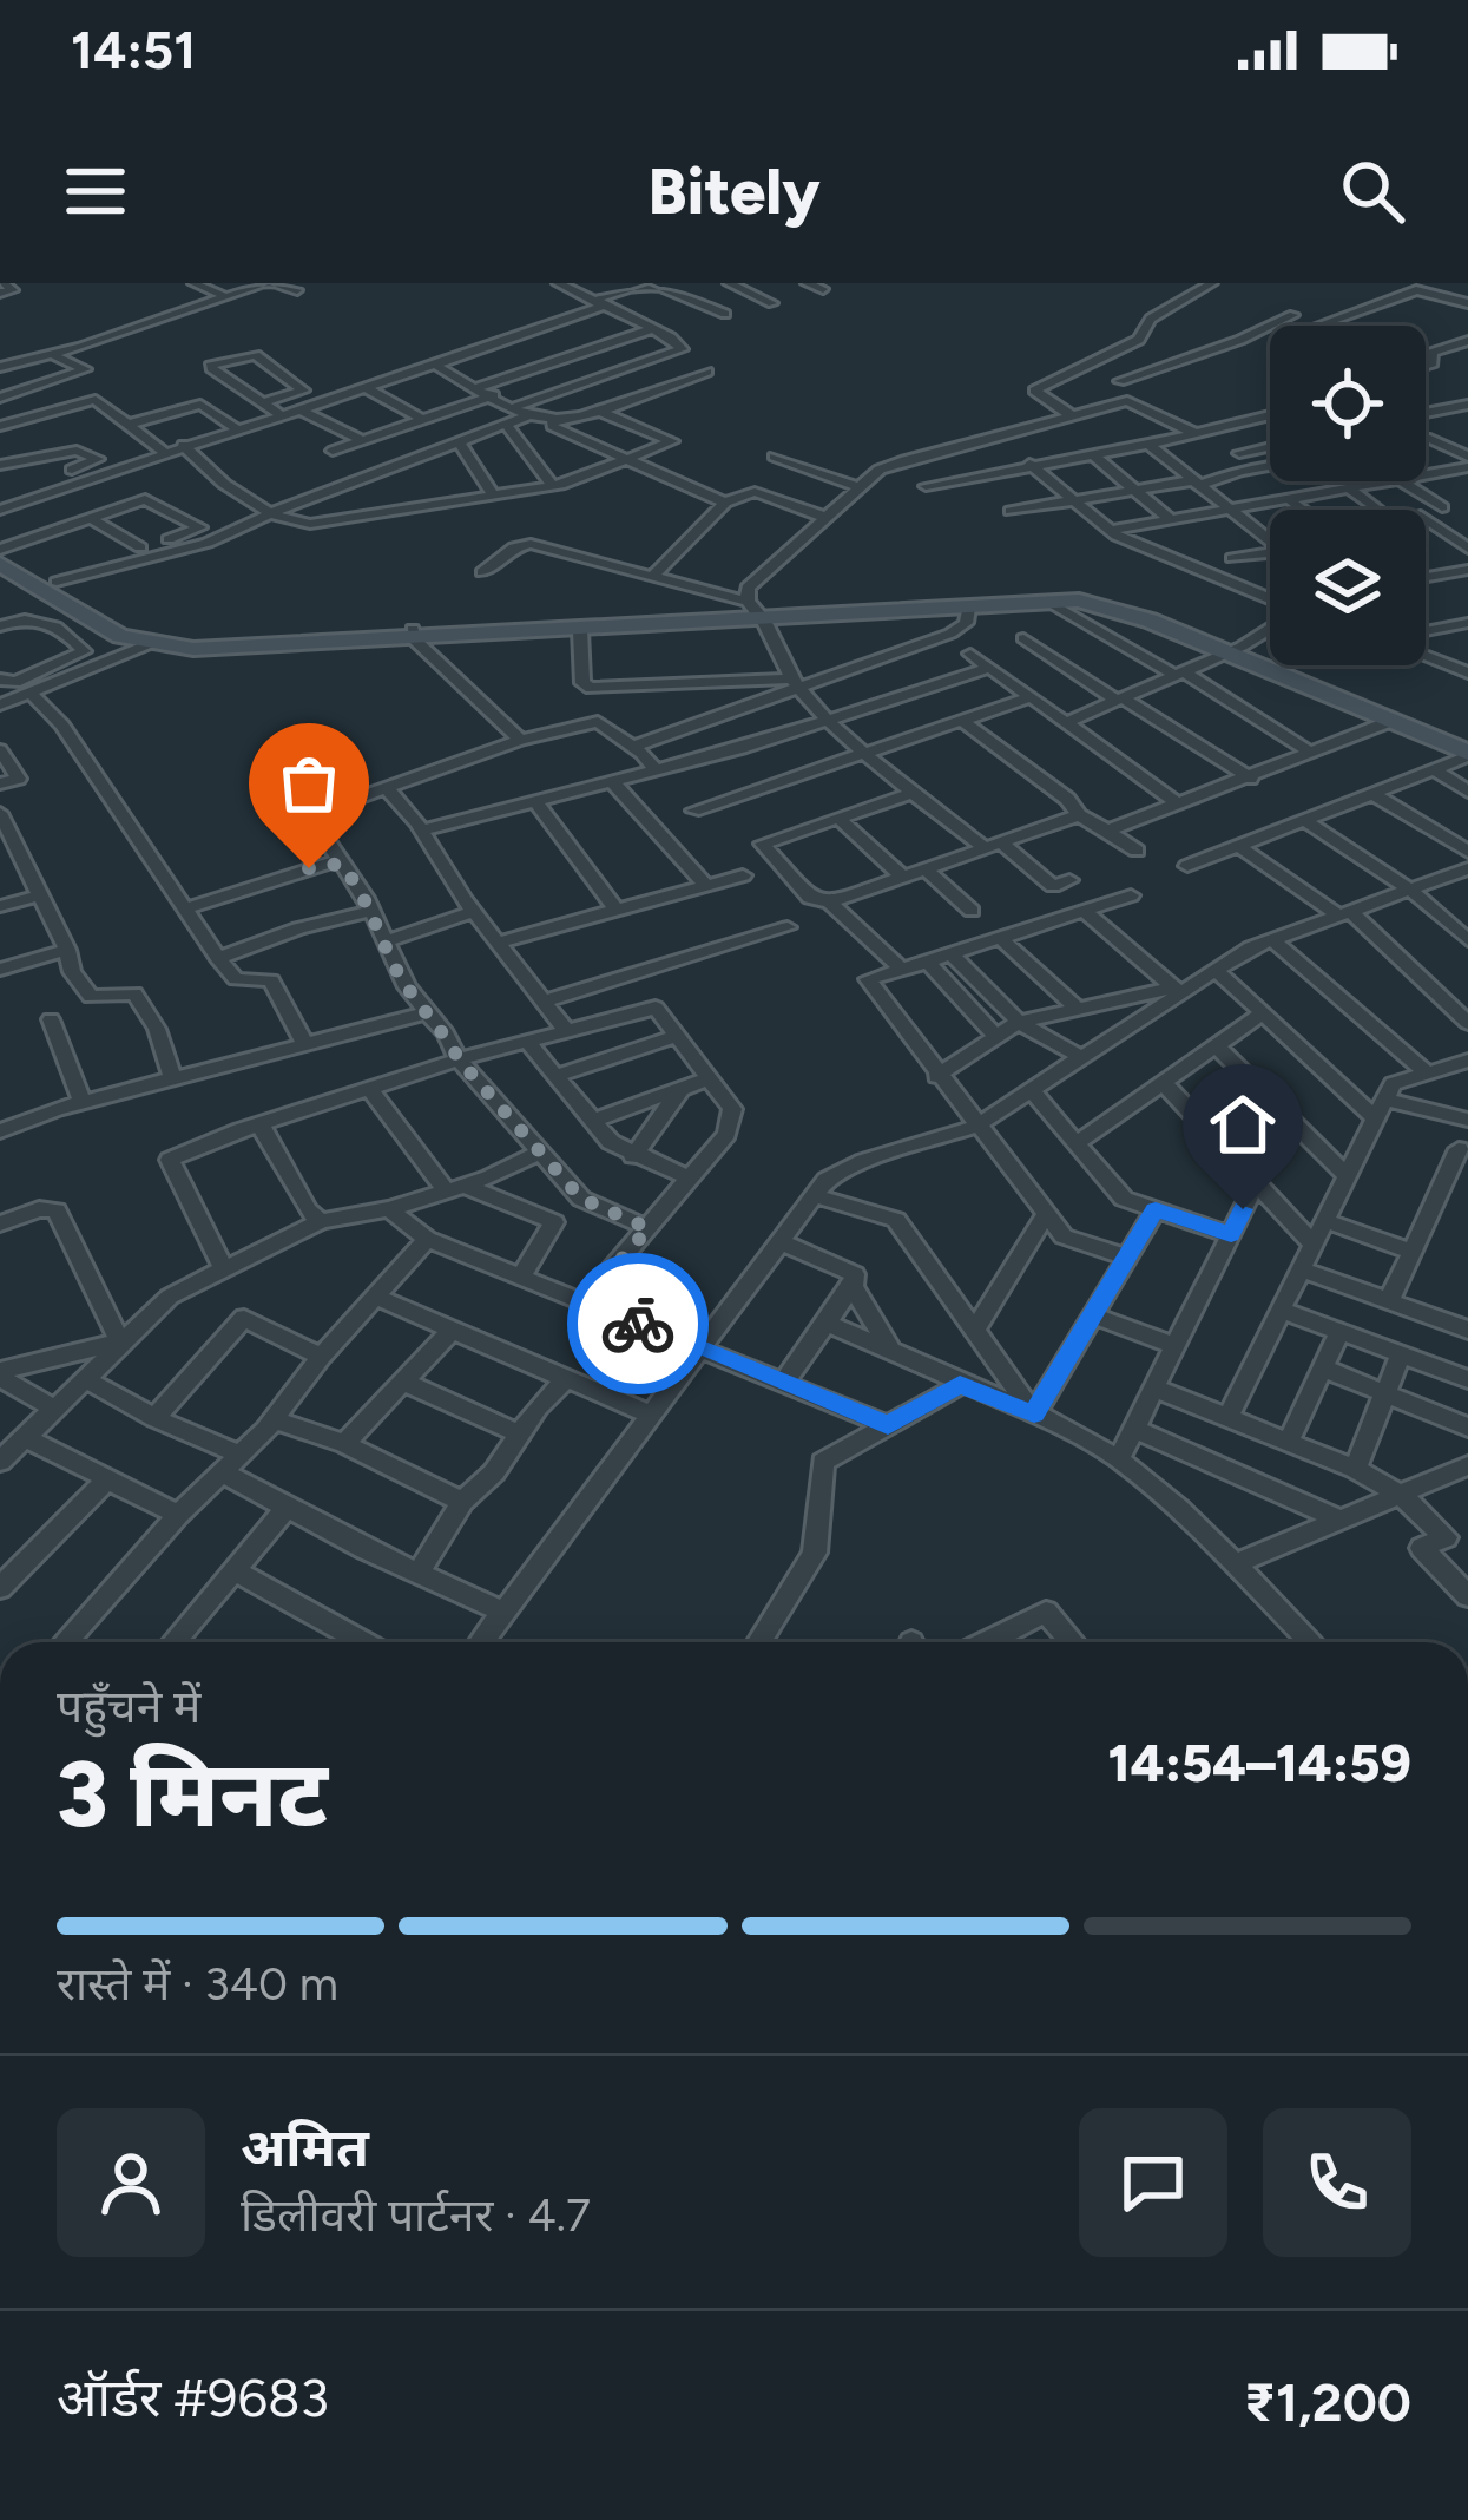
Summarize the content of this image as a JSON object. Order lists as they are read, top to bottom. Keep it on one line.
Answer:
{"page":{"status":"14:51","header":"Bitely","heading":["3 मिनट","पहुँचने में","14:54–14:59"],"panel":["अमित","डिलीवरी पार्टनर · 4.7","ऑर्डर #9683","₹1,200"],"bar":"रास्ते में · 340 m"}}
